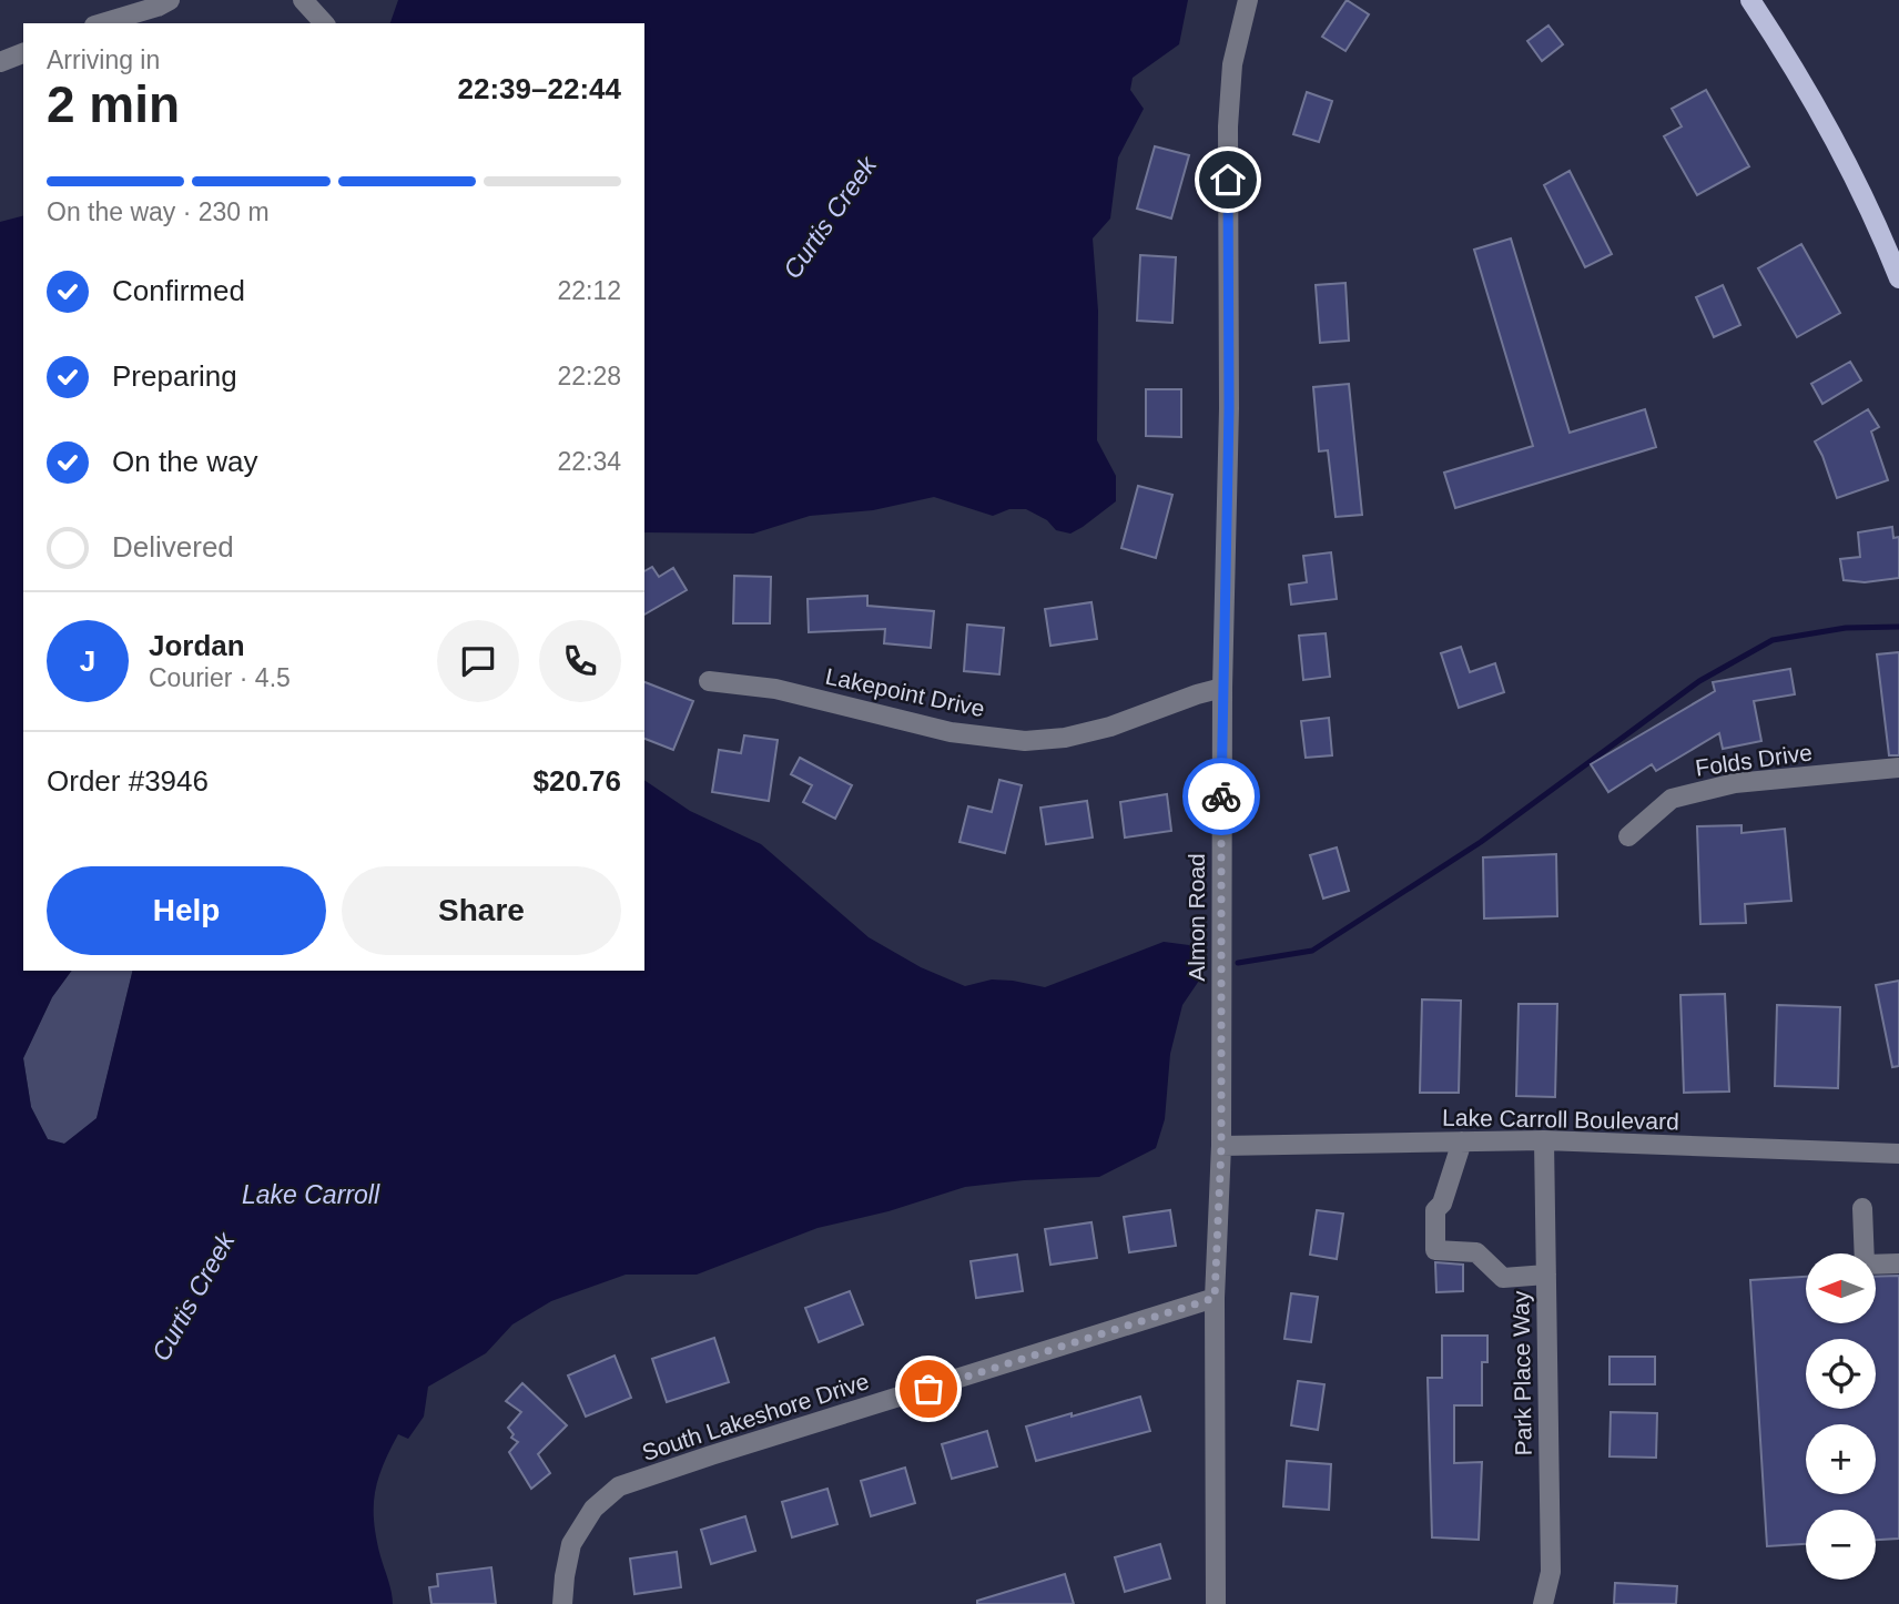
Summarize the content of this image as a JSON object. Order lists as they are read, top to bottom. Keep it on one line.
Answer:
{"streets":{"street":["Lakepoint Drive","Folds Drive","Almon Road","Lake Carroll Boulevard","Park Place Way","South Lakeshore Drive"]},"crossings":[["Lakepoint Drive","Almon Road"],["Almon Road","Lake Carroll Boulevard"],["Almon Road","South Lakeshore Drive"],["Lake Carroll Boulevard","Park Place Way"]],"water":["Curtis Creek","Lake Carroll"],"north":"left","page":{"heading":["2 min","Arriving in","22:39–22:44"],"panel":["Jordan","Courier · 4.5","Order #3946","$20.76"],"bar":"On the way · 230 m","list":[["Confirmed","22:12"],["Preparing","22:28"],["On the way","22:34"],"Delivered"],"round":"J","buttons":["Help","Share"],"map_buttons":["+","−"]}}
